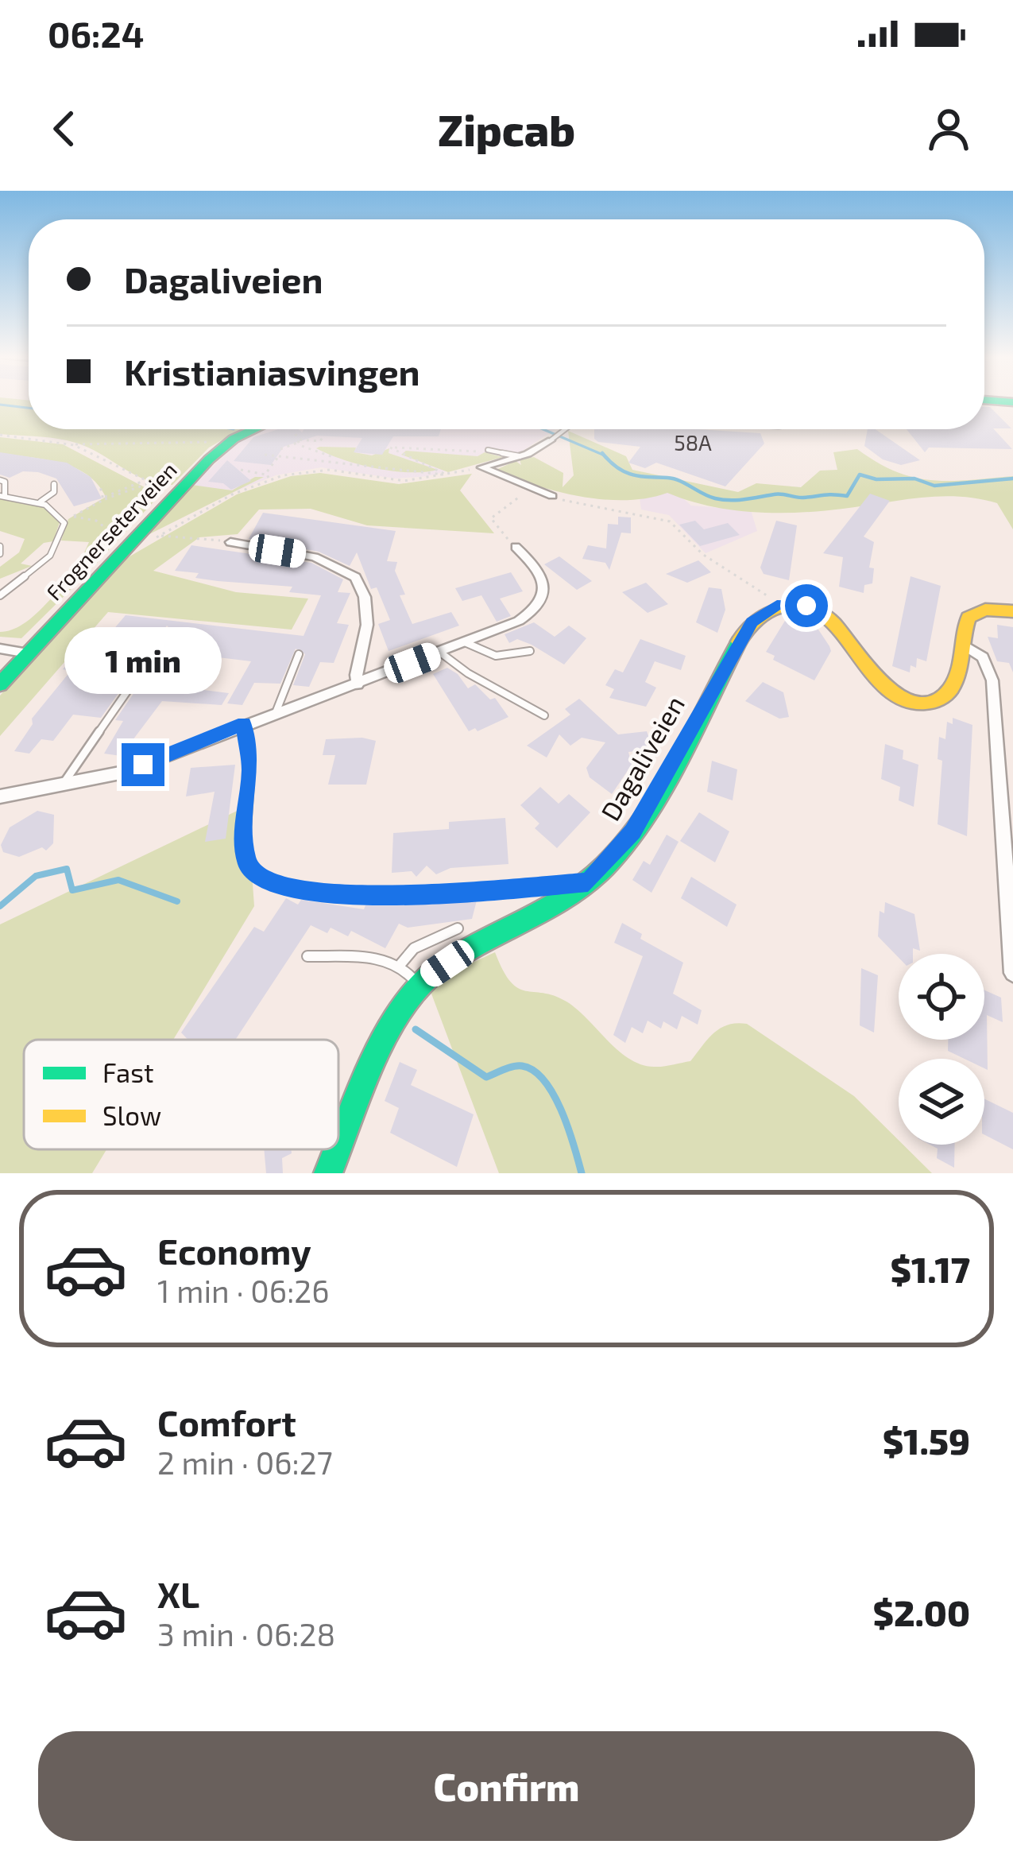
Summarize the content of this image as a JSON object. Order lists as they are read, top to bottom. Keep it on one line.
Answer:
{"streets":{"street":["Frognerseterveien","Dagaliveien"]},"house_numbers":["58A"],"legend":["Fast","Slow"],"page":{"status":"06:24","header":"Zipcab","banner":["Dagaliveien","Kristianiasvingen"],"bubble":"1 min","list":[{"name":"Economy","note":"1 min · 06:26","value":"$1.17"},{"name":"Comfort","note":"2 min · 06:27","value":"$1.59"},{"name":"XL","note":"3 min · 06:28","value":"$2.00"}],"buttons":"Confirm"}}
